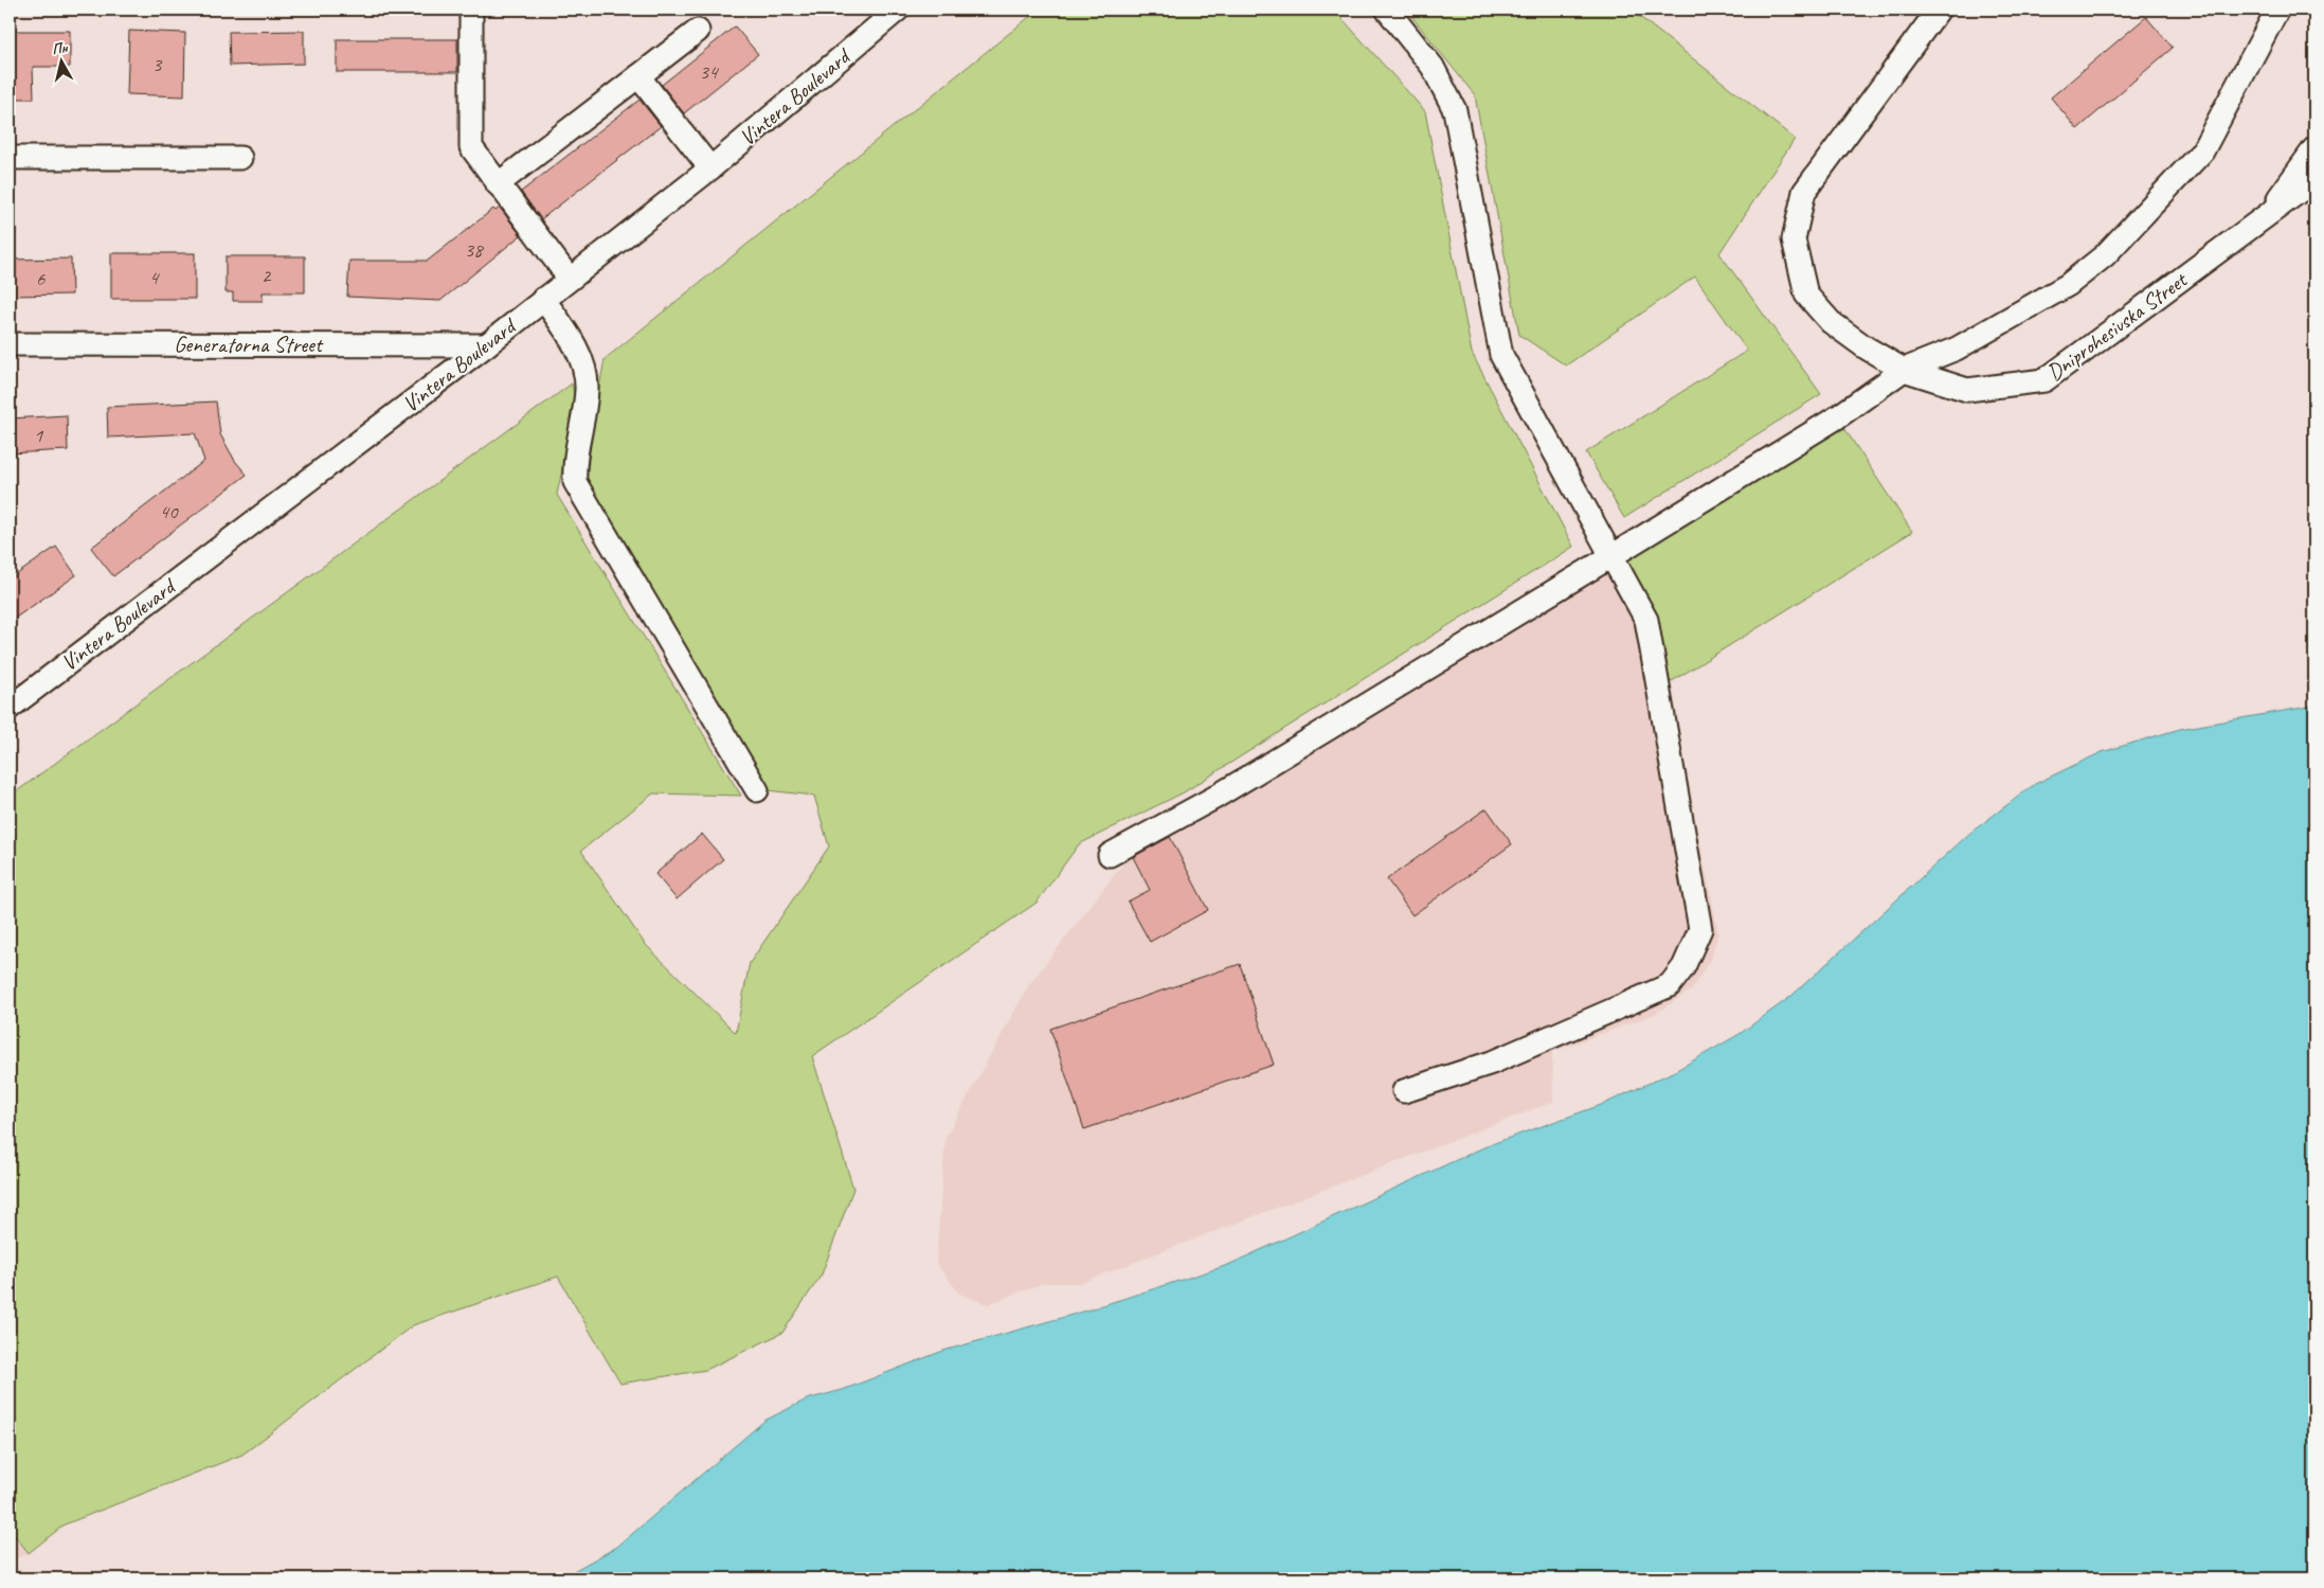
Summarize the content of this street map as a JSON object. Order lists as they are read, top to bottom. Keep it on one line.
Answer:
{"streets":{"street":["Vintera Boulevard","Dniprohesivska Street","Generatorna Street"]},"crossings":[["Vintera Boulevard","Generatorna Street"]],"house_numbers":["3","34","38","2","4","6","1","40"],"north":"top"}
